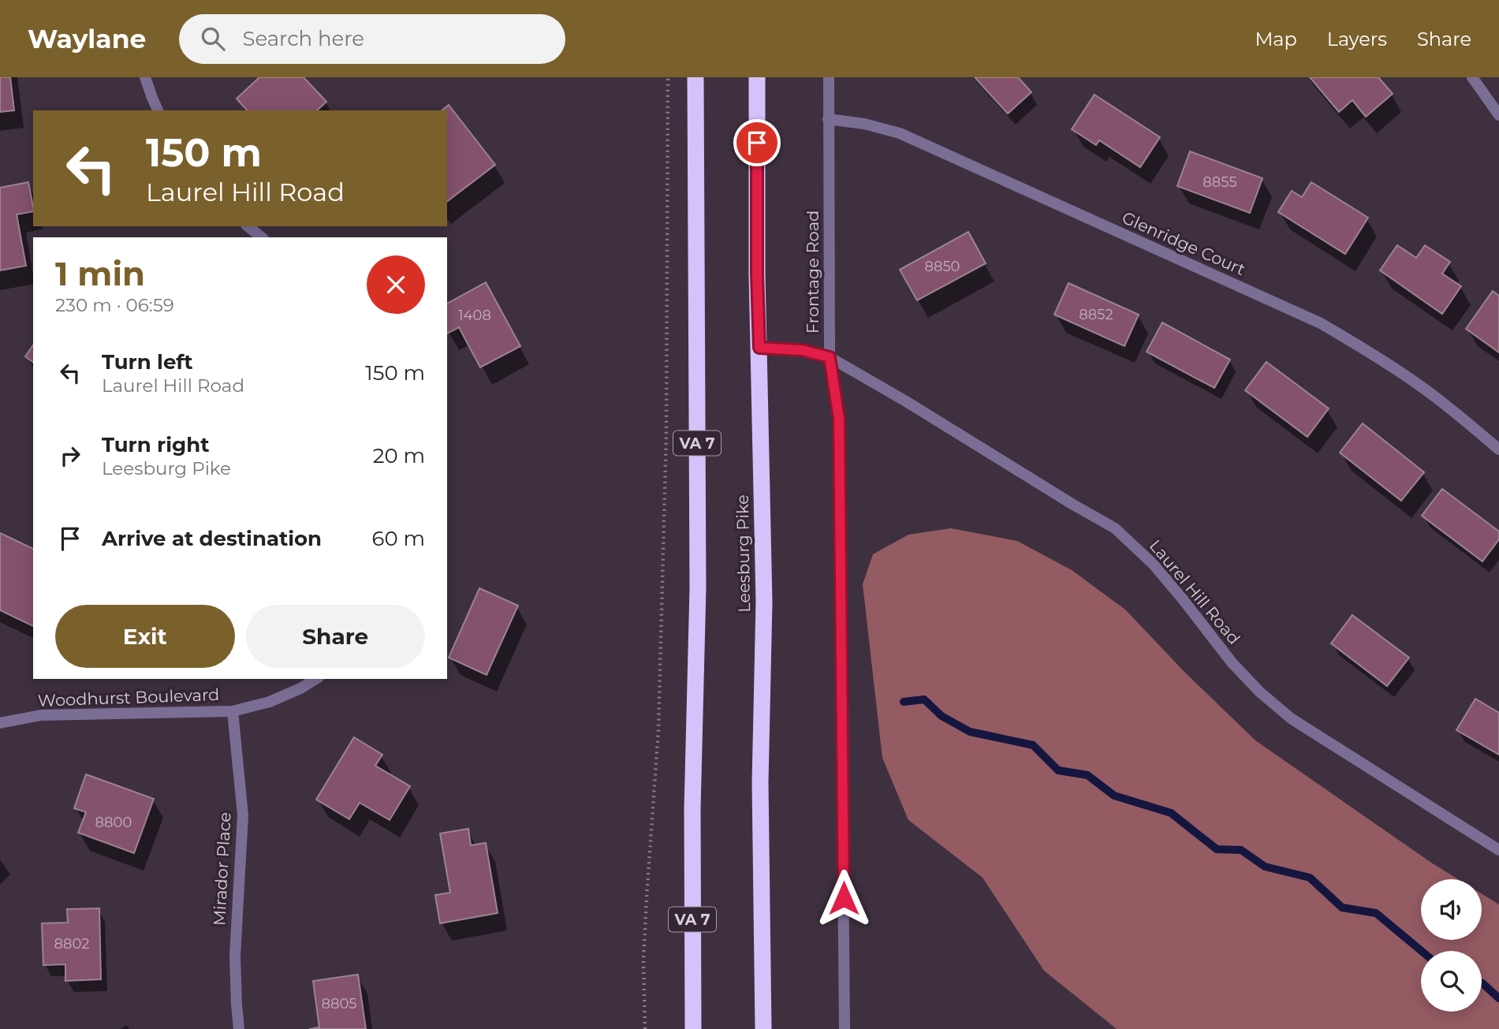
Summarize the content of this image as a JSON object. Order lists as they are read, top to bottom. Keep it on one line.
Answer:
{"streets":{"highway":["VA 7","Leesburg Pike"],"street":["Glenridge Court","Frontage Road","Laurel Hill Road","Woodhurst Boulevard","Mirador Place"]},"crossings":[["Glenridge Court","Frontage Road"],["Frontage Road","Laurel Hill Road"],["Leesburg Pike","Laurel Hill Road"],["Woodhurst Boulevard","Mirador Place"]],"house_numbers":["8855","8850","8852","1408","8800","8802","8805"],"page":{"header":"Waylane","search":"Search here","nav":["Map","Layers","Share"],"turn":["150 m","Laurel Hill Road"],"heading":["1 min","230 m · 06:59"],"list":[{"name":"Turn left","note":"Laurel Hill Road","value":"150 m"},{"name":"Turn right","note":"Leesburg Pike","value":"20 m"},{"name":"Arrive at destination","value":"60 m"}],"buttons":["Exit","Share"]}}
